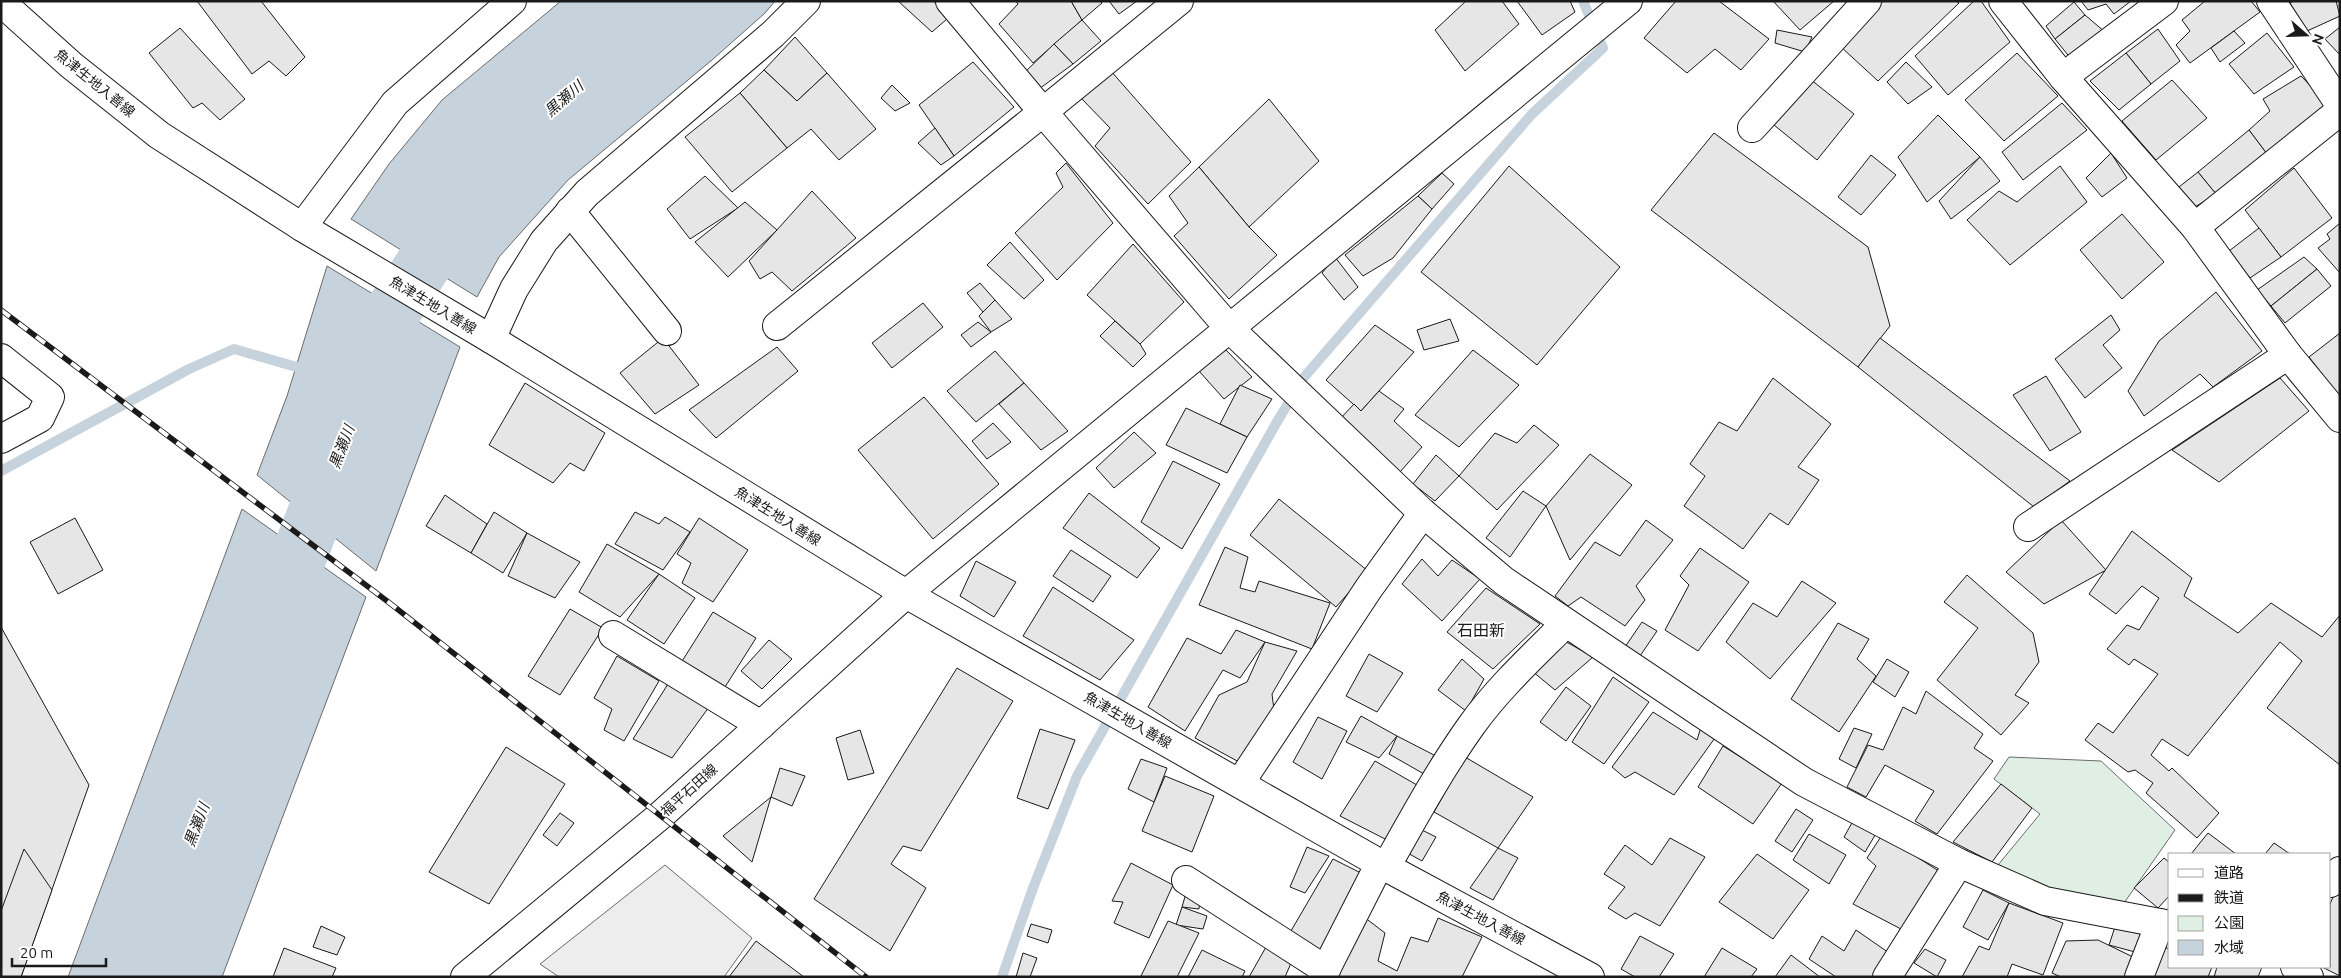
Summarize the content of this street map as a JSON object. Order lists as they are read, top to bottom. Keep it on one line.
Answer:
{"streets":{"street":["魚津生地入善線","福平石田線"]},"crossings":[["魚津生地入善線","福平石田線"]],"districts":["石田新"],"water":["黒瀬川"],"legend":["道路","鉄道","公園","水域"],"scale_bar":"20 m","north":"right"}
